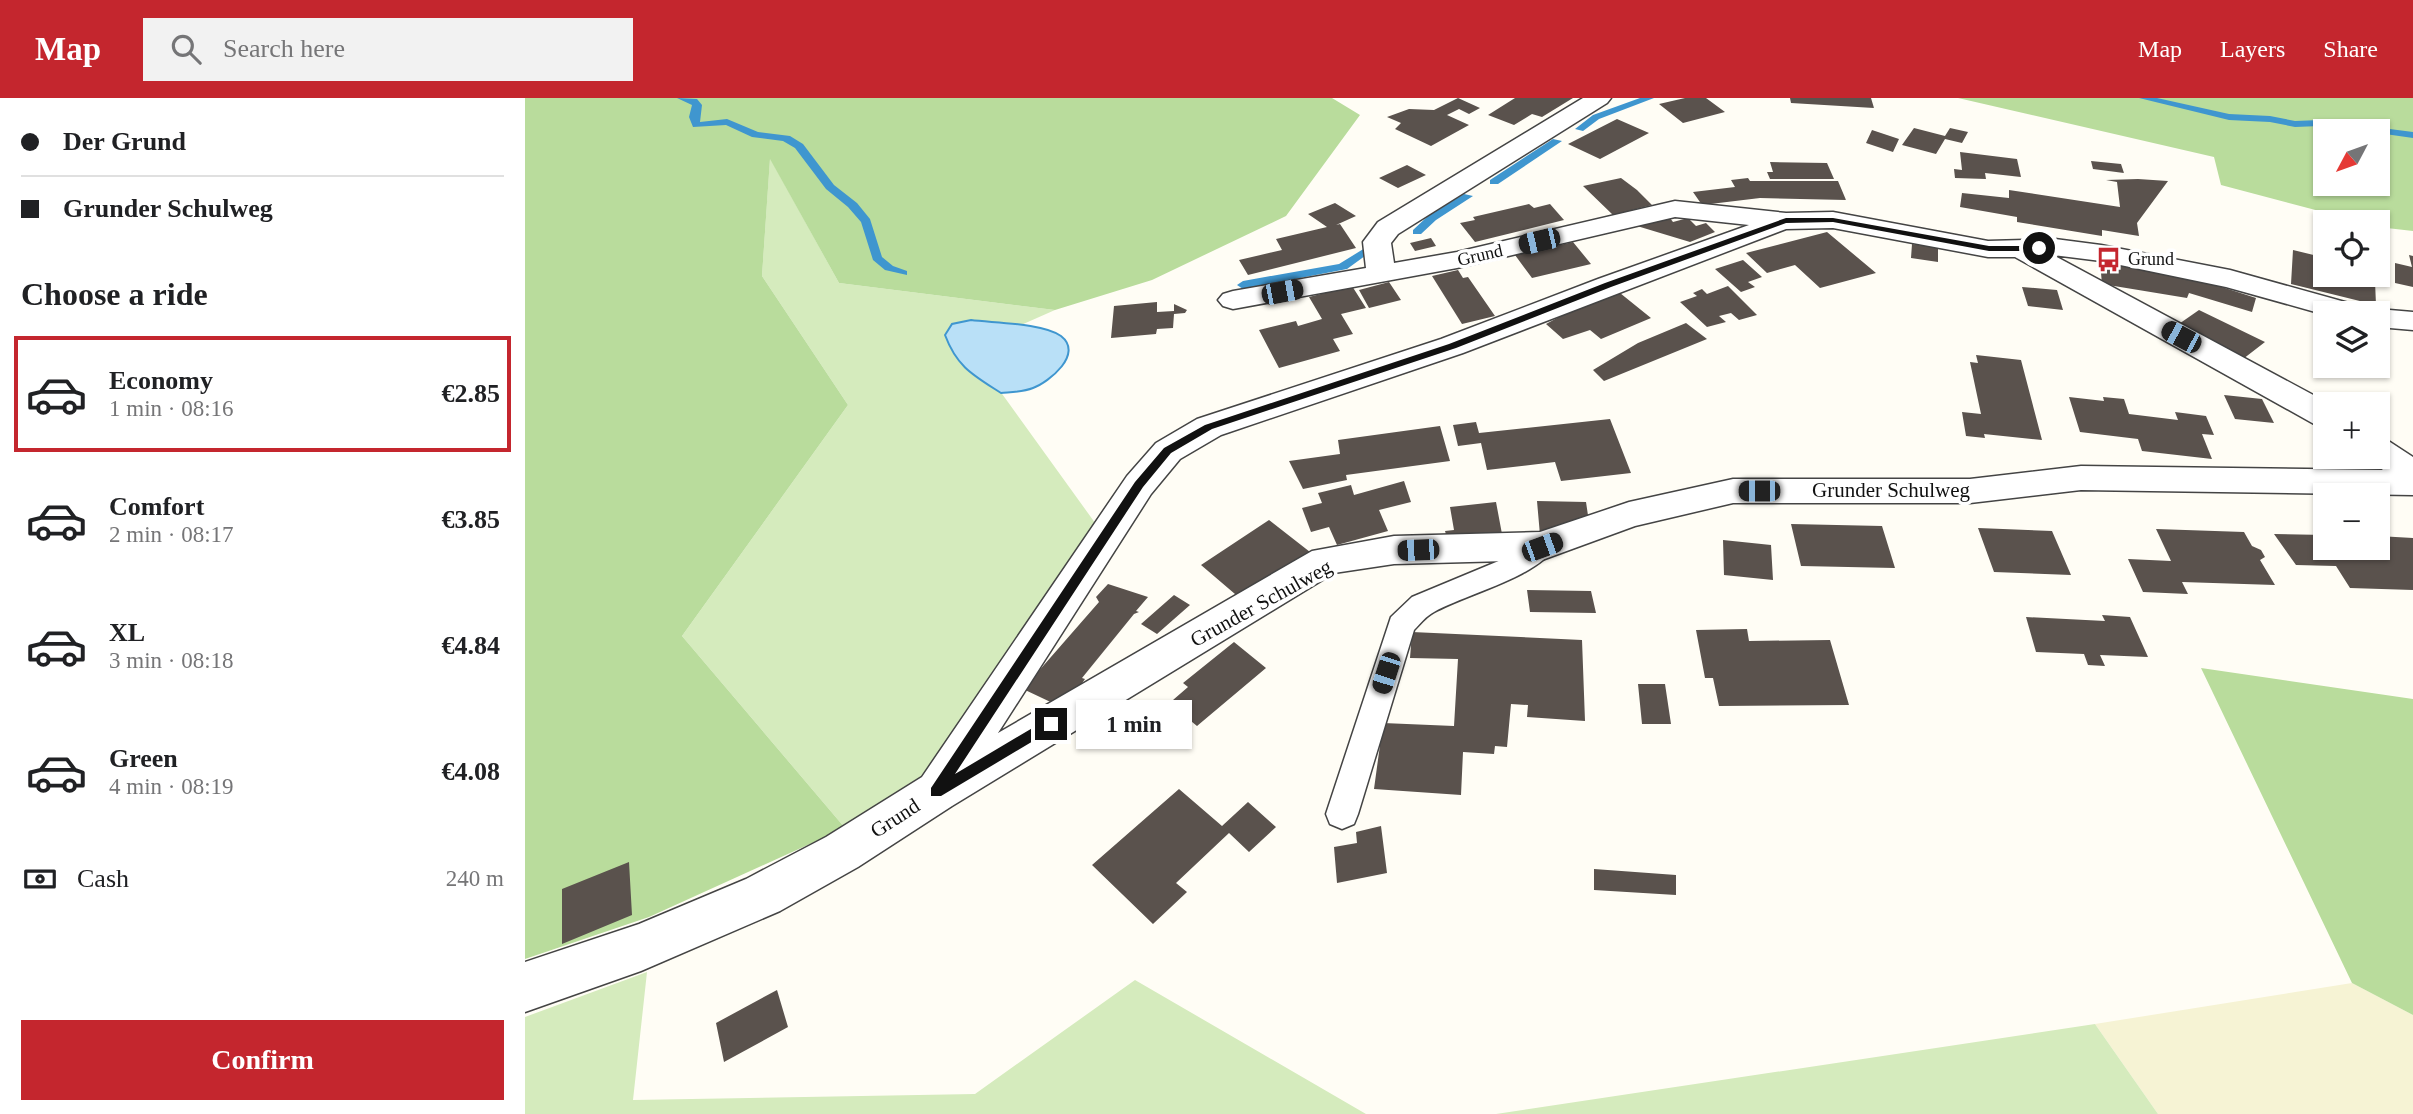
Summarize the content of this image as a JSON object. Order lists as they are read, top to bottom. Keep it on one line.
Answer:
{"streets":{"street":["Grund","Grunder Schulweg"]},"crossings":[["Grund","Grunder Schulweg"]],"places":{"bus stop":["Grund"]},"north":"bottom left","page":{"header":"Map","search":"Search here","nav":["Map","Layers","Share"],"banner":["Der Grund","Grunder Schulweg"],"map_buttons":["+","−"],"heading":"Choose a ride","list":[{"name":"Economy","note":"1 min · 08:16","value":"€2.85"},{"name":"Comfort","note":"2 min · 08:17","value":"€3.85"},{"name":"XL","note":"3 min · 08:18","value":"€4.84"},{"name":"Green","note":"4 min · 08:19","value":"€4.08"}],"bubble":"1 min","pay":["Cash","240 m"],"buttons":"Confirm"}}
